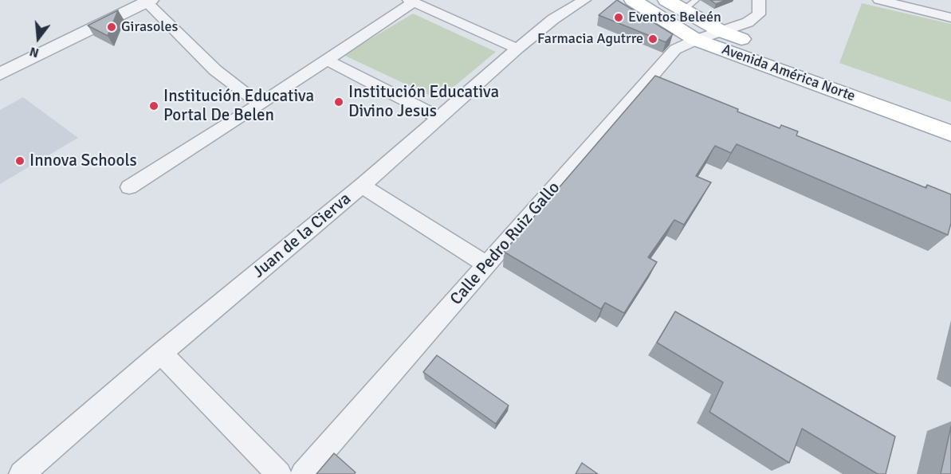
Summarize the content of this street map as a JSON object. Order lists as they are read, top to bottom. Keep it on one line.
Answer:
{"streets":{"main road":["Avenida América Norte"],"street":["Juan de la Cierva","Calle Pedro Ruiz Gallo"]},"crossings":[["Avenida América Norte","Calle Pedro Ruiz Gallo"]],"places":["Eventos Beleén","Girasoles","Farmacia Agutrre","Institución Educativa Divino Jesus","Institución Educativa Portal De Belen","Innova Schools"],"north":"bottom"}
